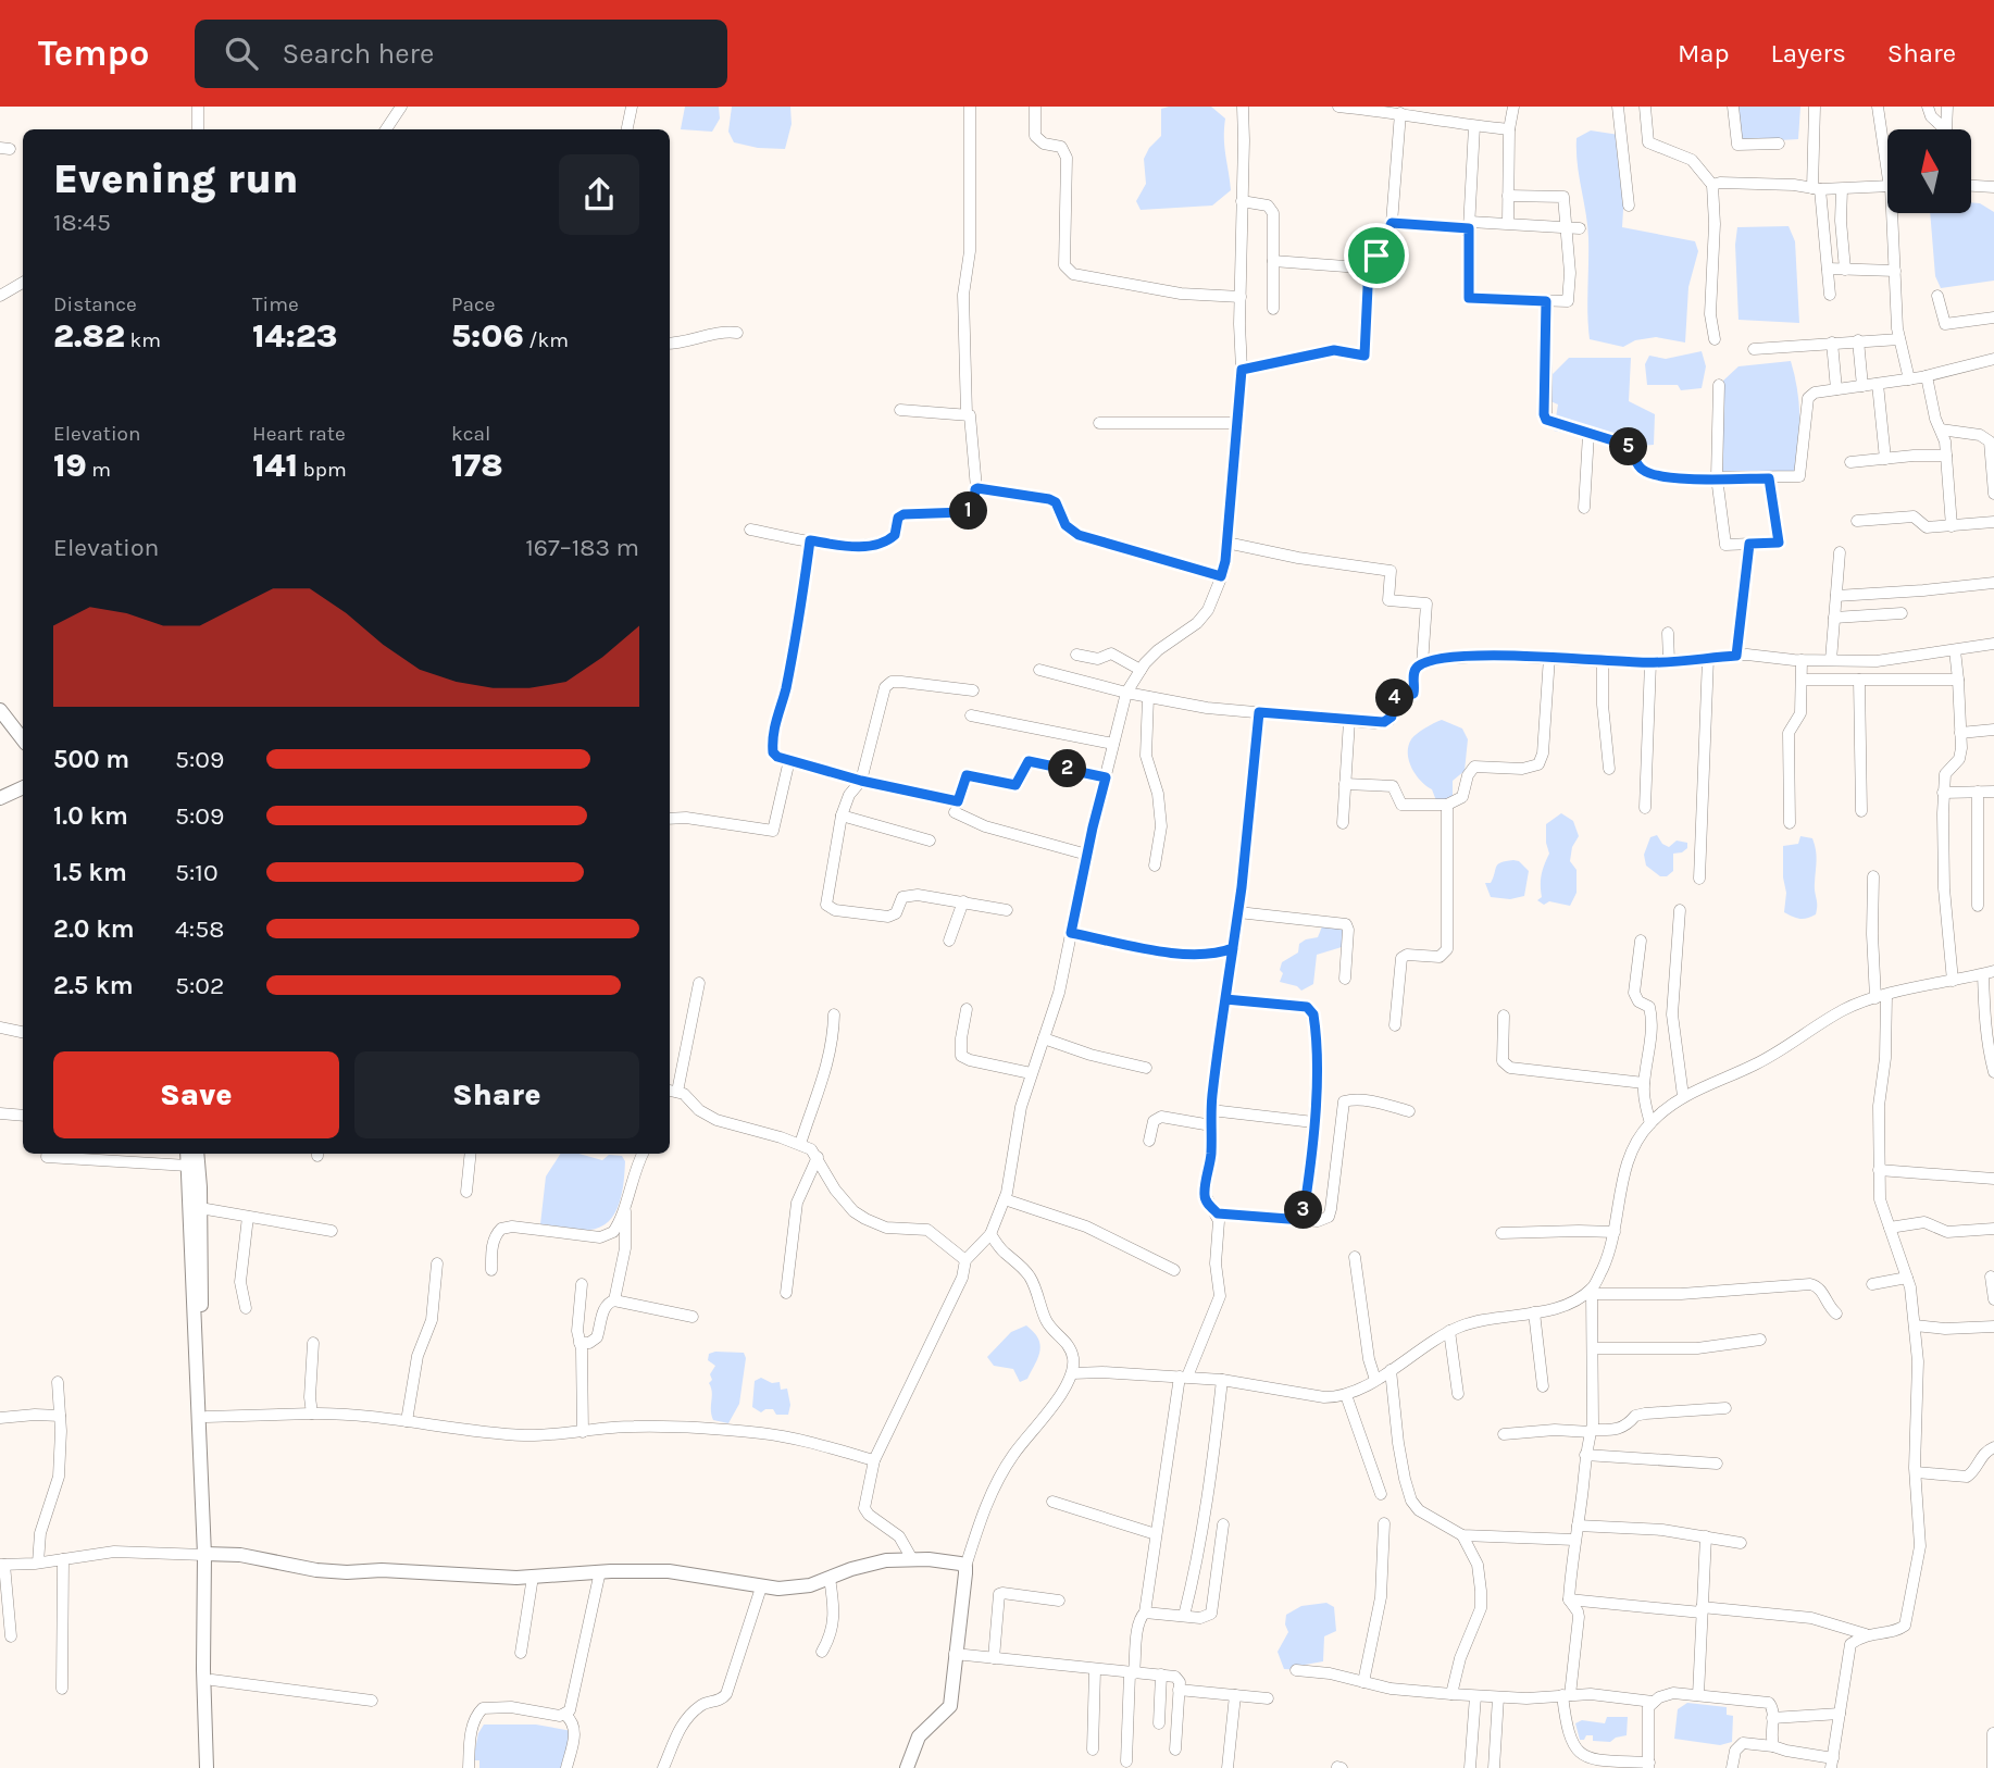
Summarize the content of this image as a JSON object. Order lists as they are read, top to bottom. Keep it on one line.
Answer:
{"north":"top","page":{"header":"Tempo","search":"Search here","nav":["Map","Layers","Share"],"heading":["Evening run","18:45"],"stats":[["Distance","2.82 km"],["Time","14:23"],["Pace","5:06 /km"],["Elevation","19 m"],["Heart rate","141 bpm"],["kcal","178"]],"pins":["5","1","4","2","3"],"chart":["Elevation","167–183 m"],"list":[{"name":"500 m","note":"5:09"},{"name":"1.0 km","note":"5:09"},{"name":"1.5 km","note":"5:10"},{"name":"2.0 km","note":"4:58"},{"name":"2.5 km","note":"5:02"}],"buttons":["Save","Share"]}}
